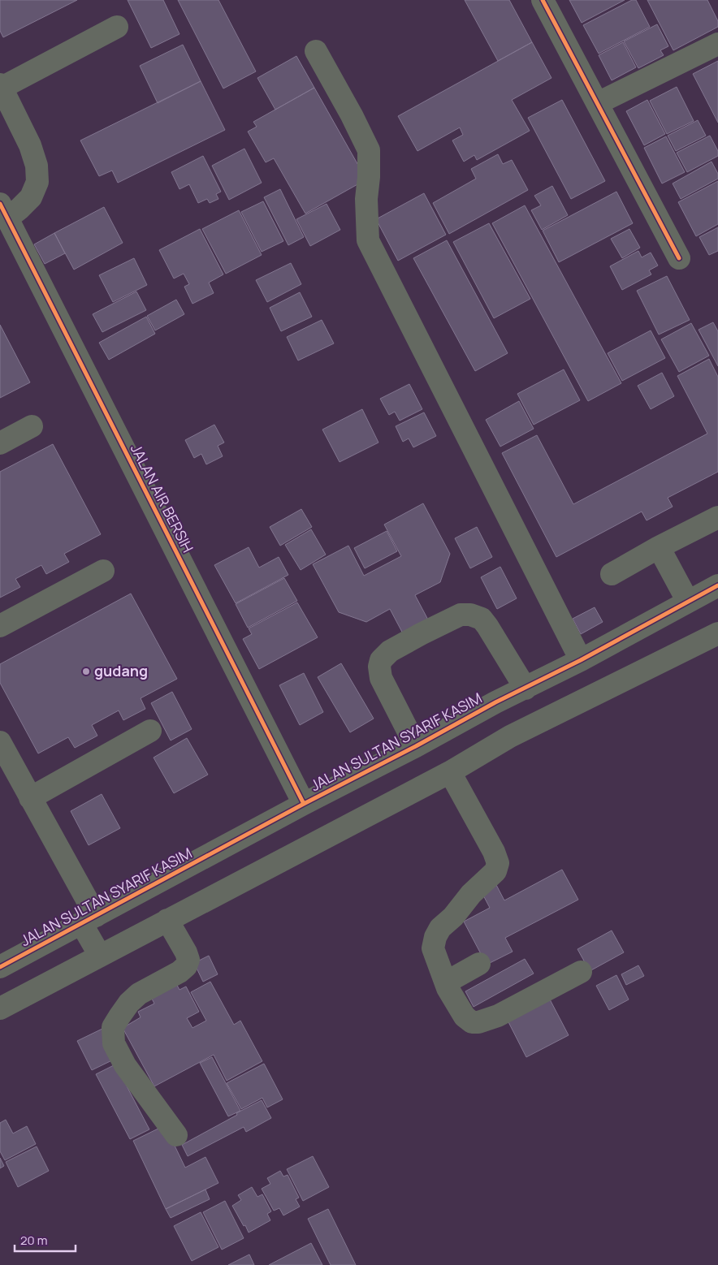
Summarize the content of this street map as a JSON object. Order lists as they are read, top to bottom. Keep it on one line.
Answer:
{"streets":{"street":["JALAN AIR BERSIH","JALAN SULTAN SYARIF KASIM"]},"crossings":[["JALAN AIR BERSIH","JALAN SULTAN SYARIF KASIM"]],"places":["gudang"],"scale_bar":"20 m"}
